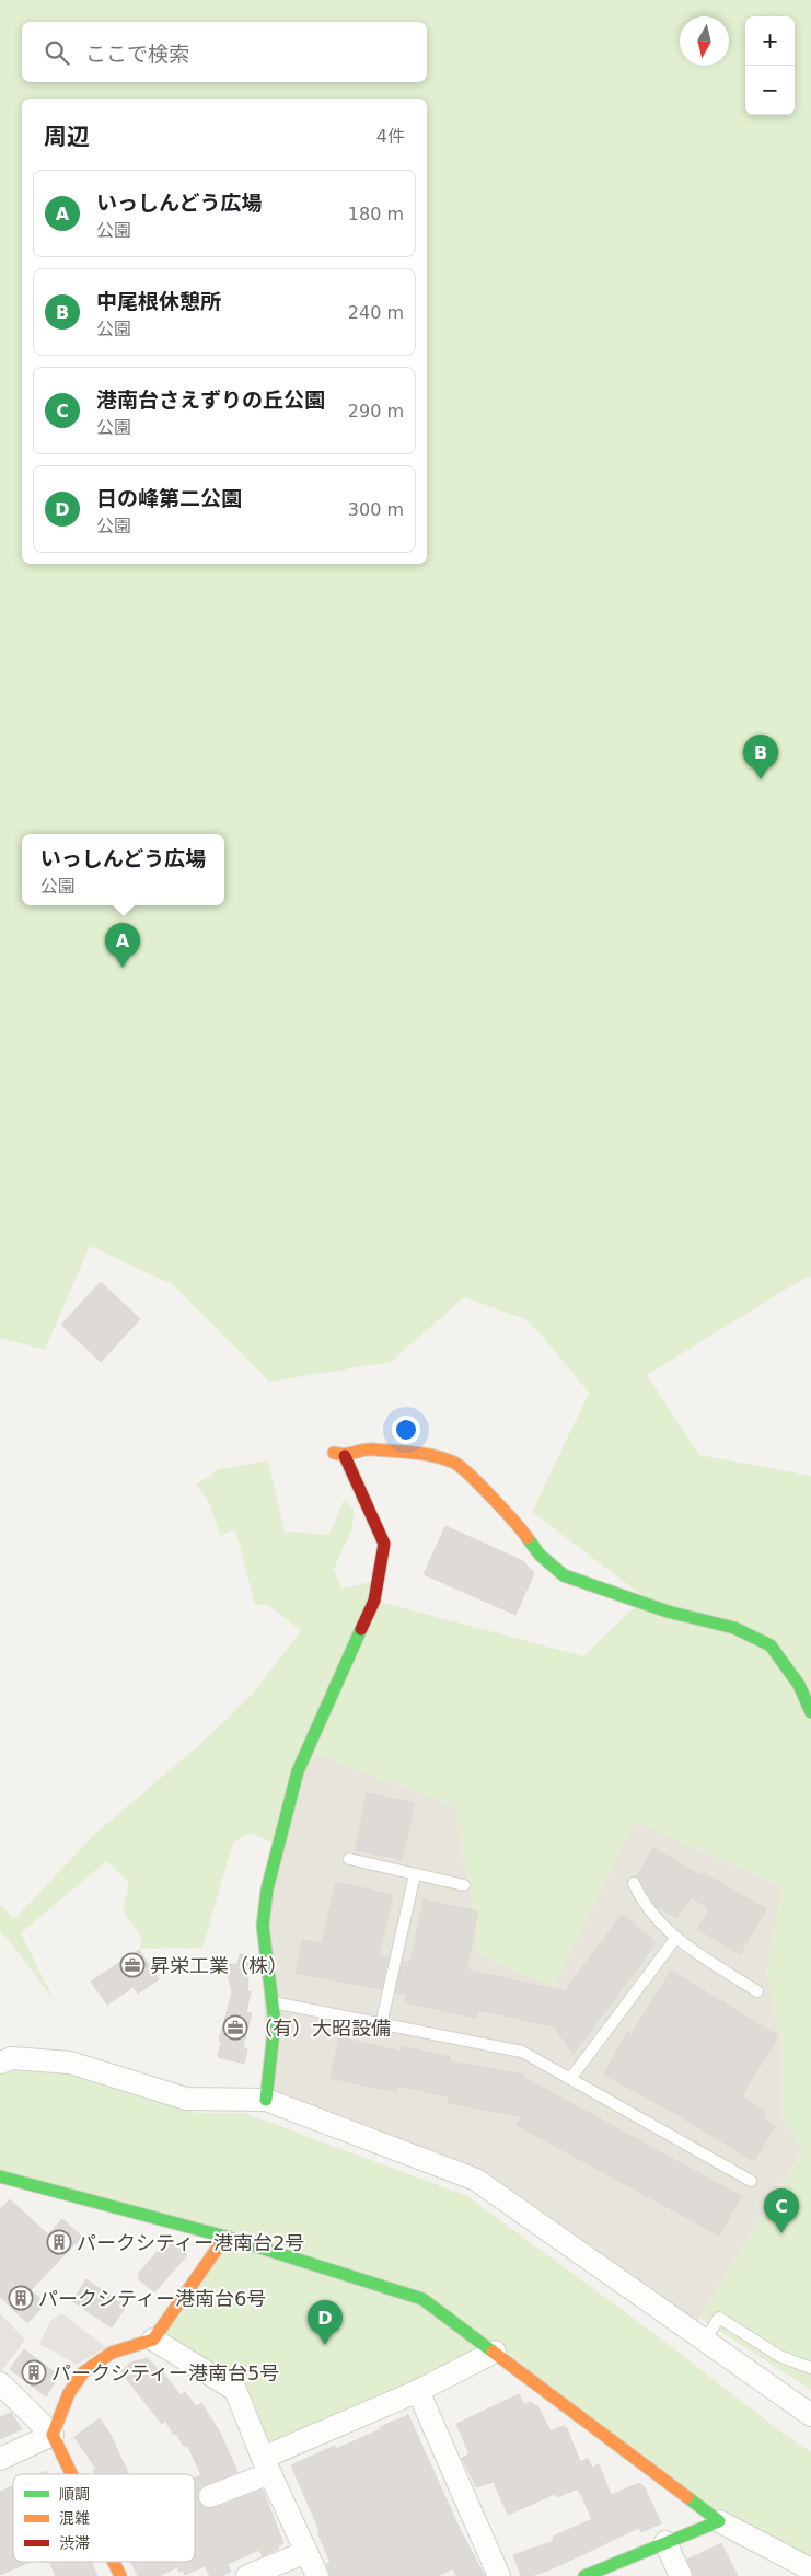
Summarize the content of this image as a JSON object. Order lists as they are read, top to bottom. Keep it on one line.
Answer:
{"places":{"office":["昇栄工業（株）","（有）大昭設備"],"building":["パークシティー港南台2号","パークシティー港南台6号","パークシティー港南台5号"]},"legend":["順調","混雑","渋滞"],"north":"bottom","page":{"map_buttons":["+","−"],"search":"ここで検索","heading":["周辺","4件"],"list":[{"mark":"A","name":"いっしんどう広場","note":"公園","value":"180 m"},{"mark":"B","name":"中尾根休憩所","note":"公園","value":"240 m"},{"mark":"C","name":"港南台さえずりの丘公園","note":"公園","value":"290 m"},{"mark":"D","name":"日の峰第二公園","note":"公園","value":"300 m"}],"pins":["B","A","C","D"],"popup":["いっしんどう広場","公園"]}}
